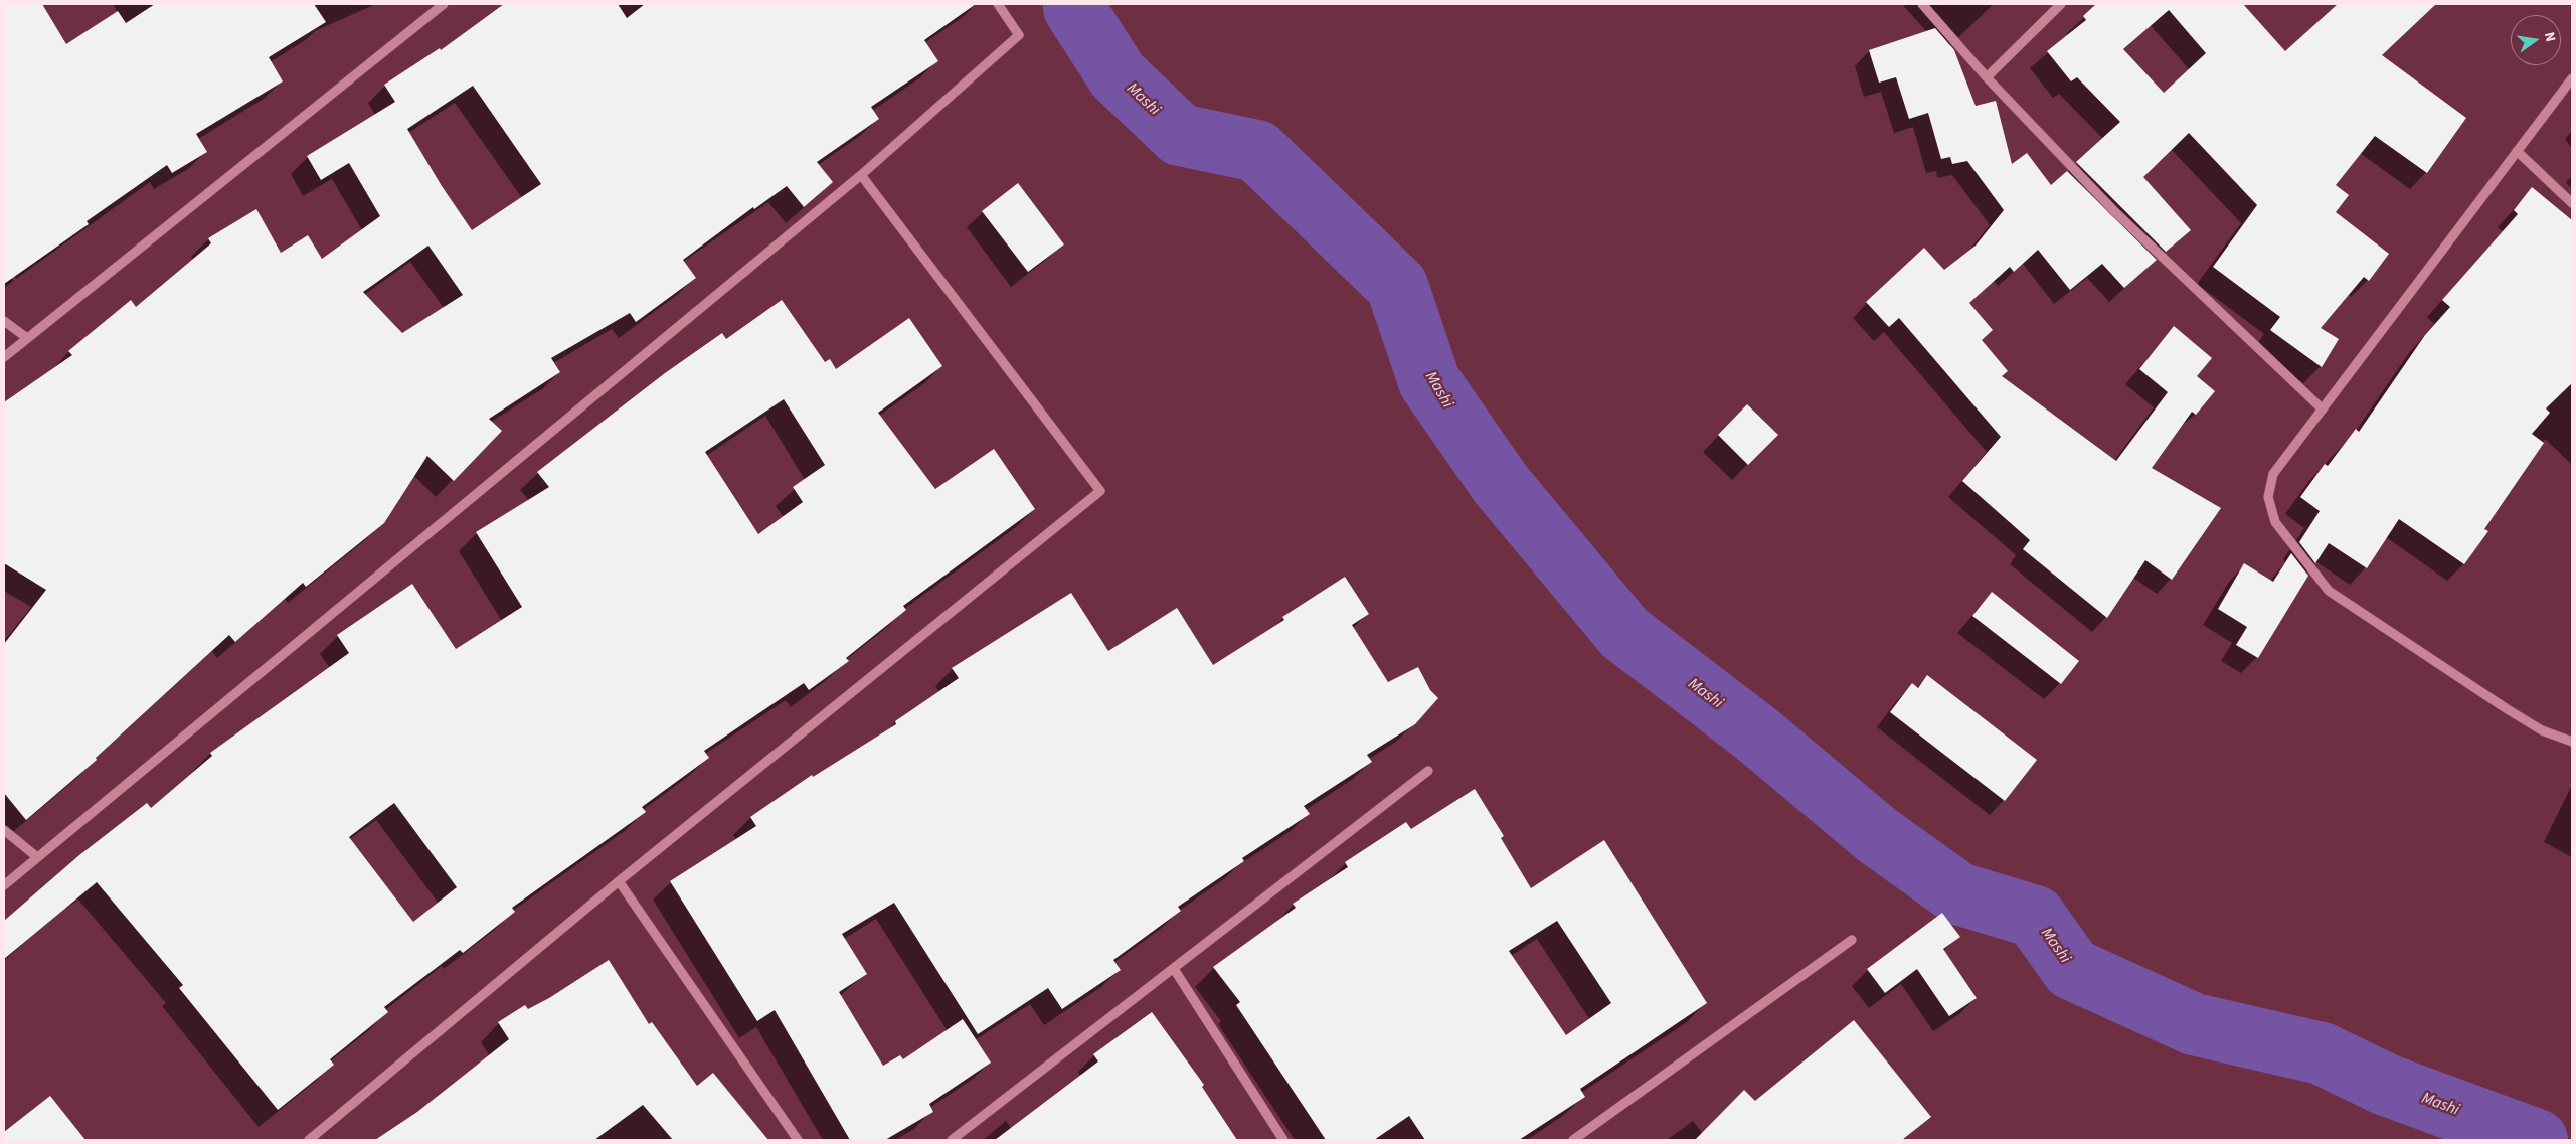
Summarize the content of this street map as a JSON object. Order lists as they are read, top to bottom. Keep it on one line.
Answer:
{"water":["Mashi"],"north":"right"}
